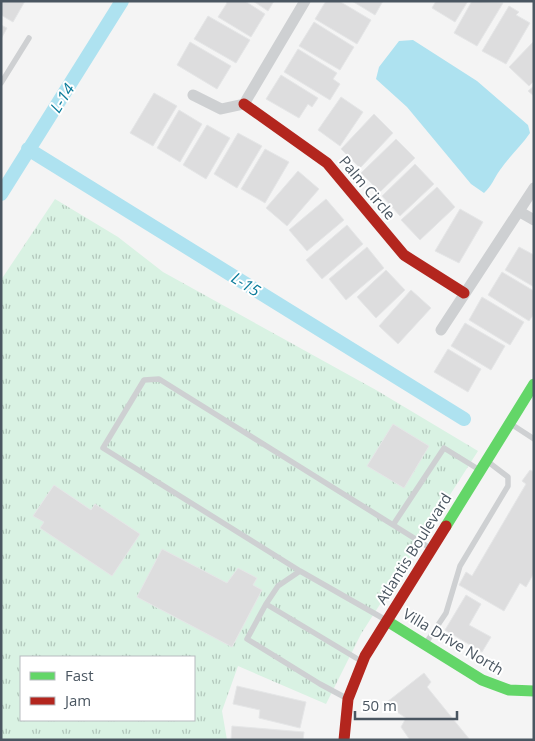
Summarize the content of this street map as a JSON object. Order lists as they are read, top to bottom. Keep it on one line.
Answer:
{"streets":{"street":["Palm Circle","Atlantis Boulevard","Villa Drive North"]},"crossings":[["Atlantis Boulevard","Villa Drive North"]],"water":["L-14","L-15"],"legend":["Fast","Jam"],"scale_bar":"50 m"}
